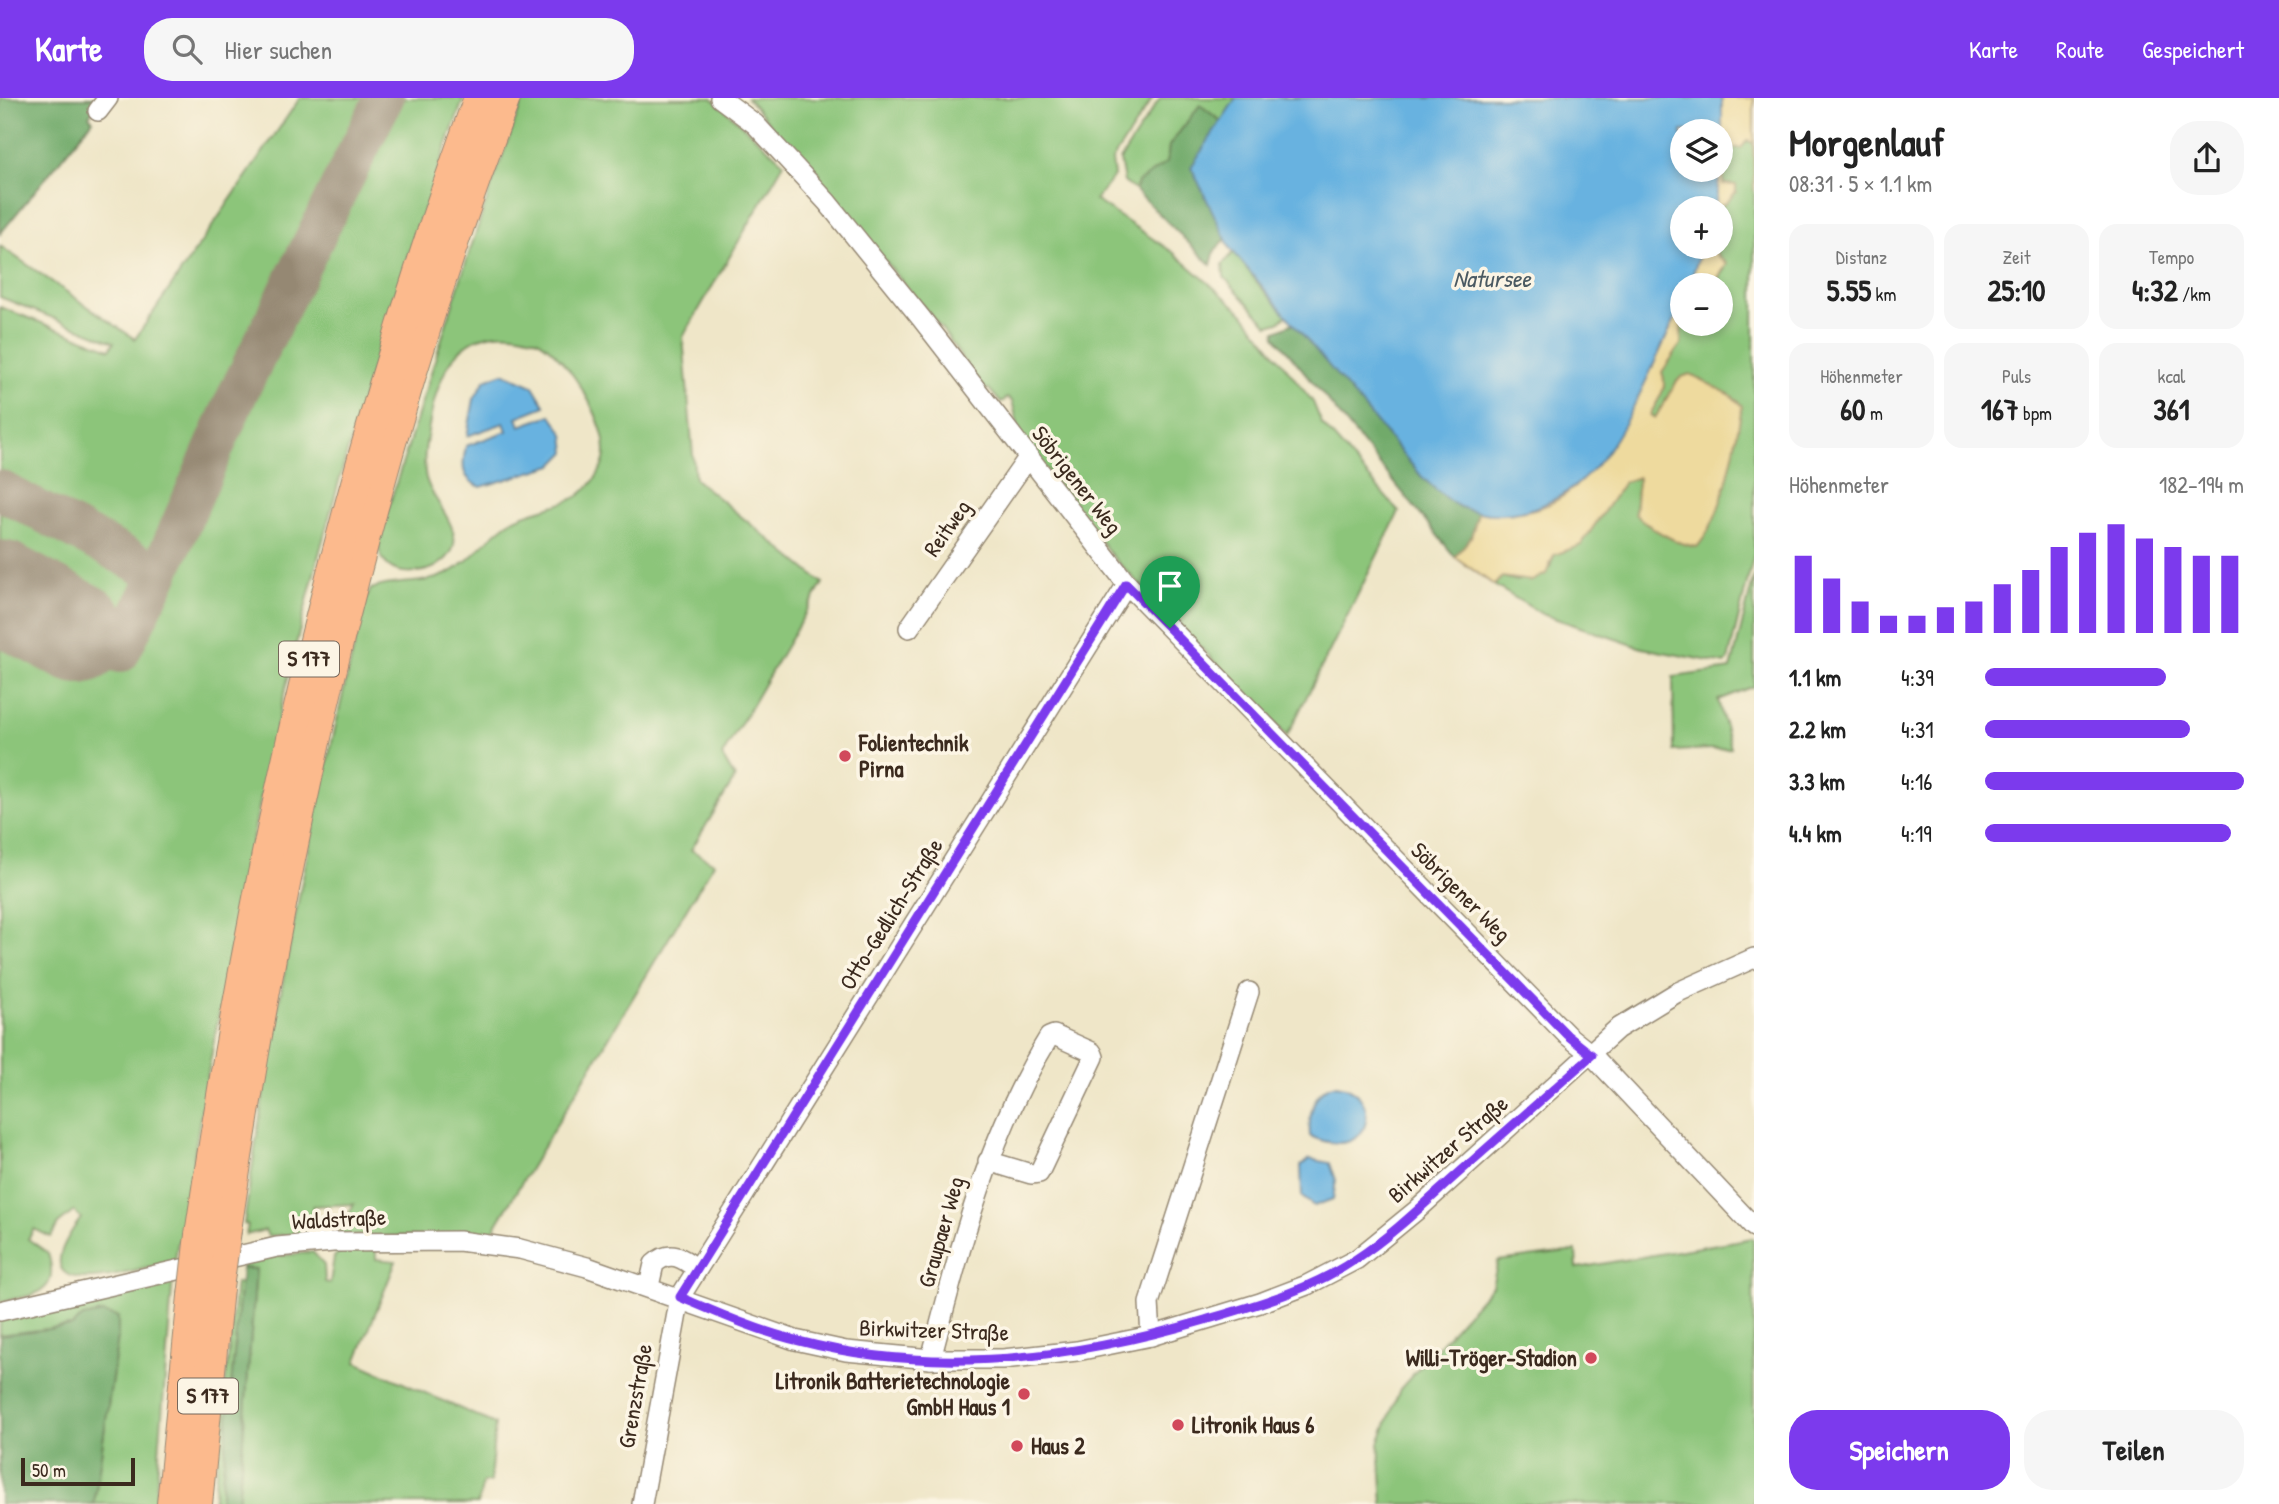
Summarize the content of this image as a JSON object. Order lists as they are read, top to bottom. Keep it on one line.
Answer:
{"streets":{"highway":["S 177"],"street":["Söbrigener Weg","Reitweg","Otto-Gedlich-Straße","Birkwitzer Straße","Waldstraße","Graupaer Weg","Grenzstraße"]},"crossings":[["Söbrigener Weg","Reitweg"],["Söbrigener Weg","Otto-Gedlich-Straße"],["Söbrigener Weg","Birkwitzer Straße"],["Otto-Gedlich-Straße","Birkwitzer Straße"],["Otto-Gedlich-Straße","Waldstraße"],["Otto-Gedlich-Straße","Grenzstraße"],["Birkwitzer Straße","Waldstraße"],["Birkwitzer Straße","Graupaer Weg"],["Birkwitzer Straße","Grenzstraße"],["Waldstraße","Grenzstraße"]],"water":["Natursee"],"places":["Folientechnik Pirna","Willi-Tröger-Stadion","Litronik Batterietechnologie GmbH Haus 1","Litronik Haus 6","Haus 2"],"scale_bar":"50 m","page":{"header":"Karte","search":"Hier suchen","nav":["Karte","Route","Gespeichert"],"heading":["Morgenlauf","08:31 · 5 × 1.1 km"],"map_buttons":["+","−"],"stats":[["Distanz","5.55 km"],["Zeit","25:10"],["Tempo","4:32 /km"],["Höhenmeter","60 m"],["Puls","167 bpm"],["kcal","361"]],"chart":["Höhenmeter","182–194 m"],"list":[{"name":"1.1 km","note":"4:39"},{"name":"2.2 km","note":"4:31"},{"name":"3.3 km","note":"4:16"},{"name":"4.4 km","note":"4:19"}],"buttons":["Speichern","Teilen"],"scale":"50 m"}}
